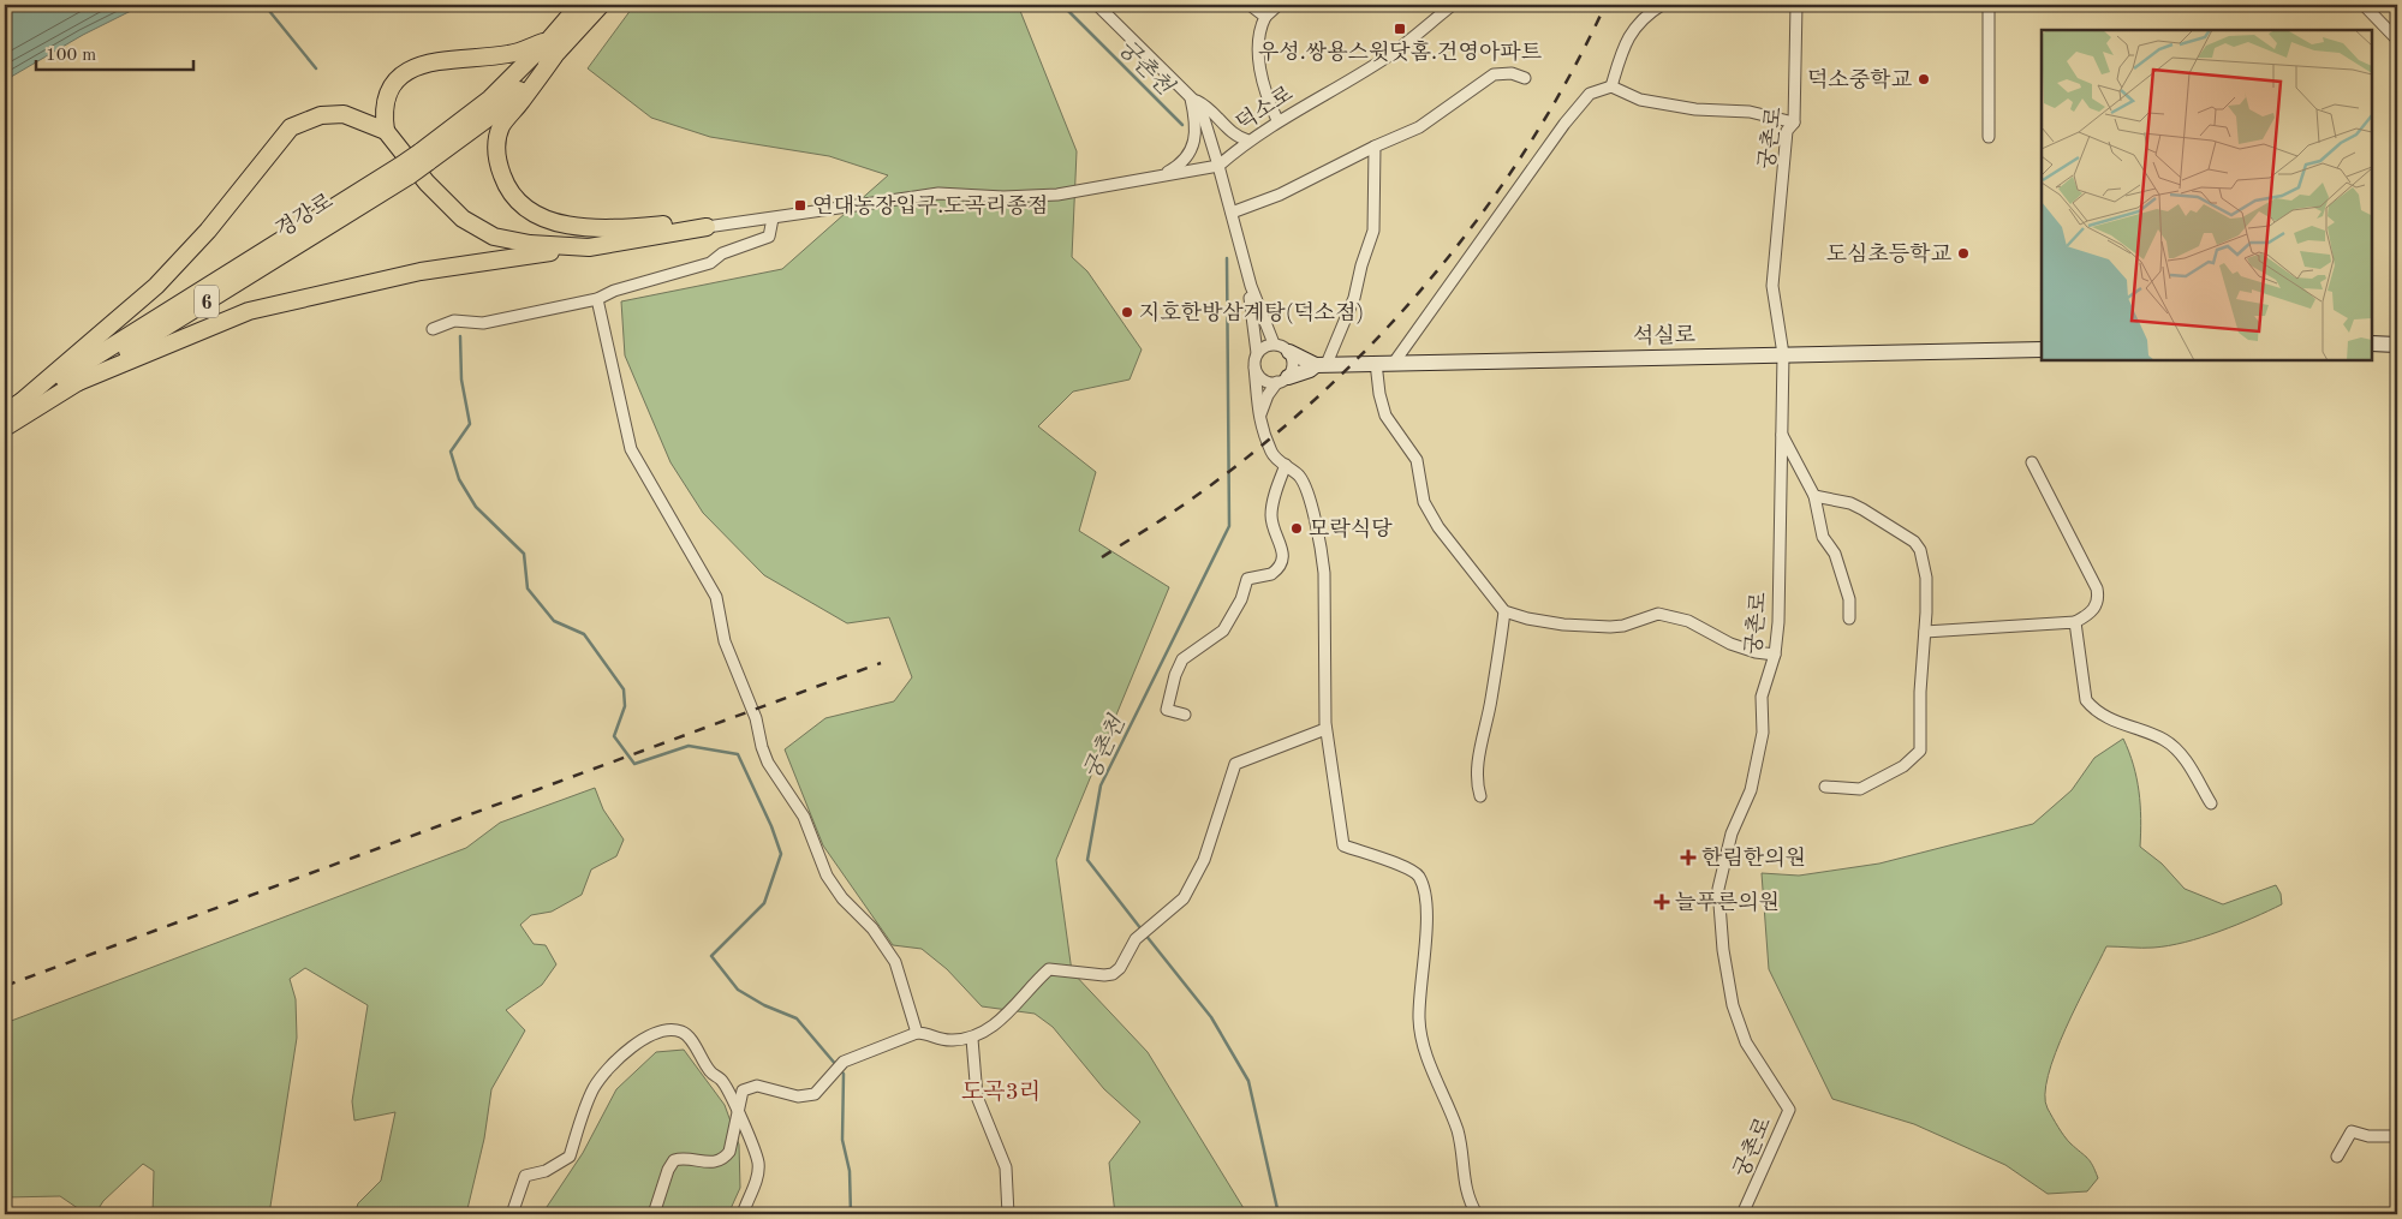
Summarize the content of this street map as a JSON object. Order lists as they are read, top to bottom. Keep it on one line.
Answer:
{"streets":{"main road":["경강로","6"],"street":["덕소로","궁촌로","석실로"]},"crossings":[["궁촌로","석실로"]],"districts":["도곡3리"],"water":["궁촌천"],"places":{"transit":["우성.쌍용스윗닷홈.건영아파트","연대농장입구.도곡리종점"],"other":["덕소중학교","도심초등학교","지호한방삼계탕(덕소점)","모락식당"],"health":["한림한의원","늘푸른의원"]},"scale_bar":"100 m"}
